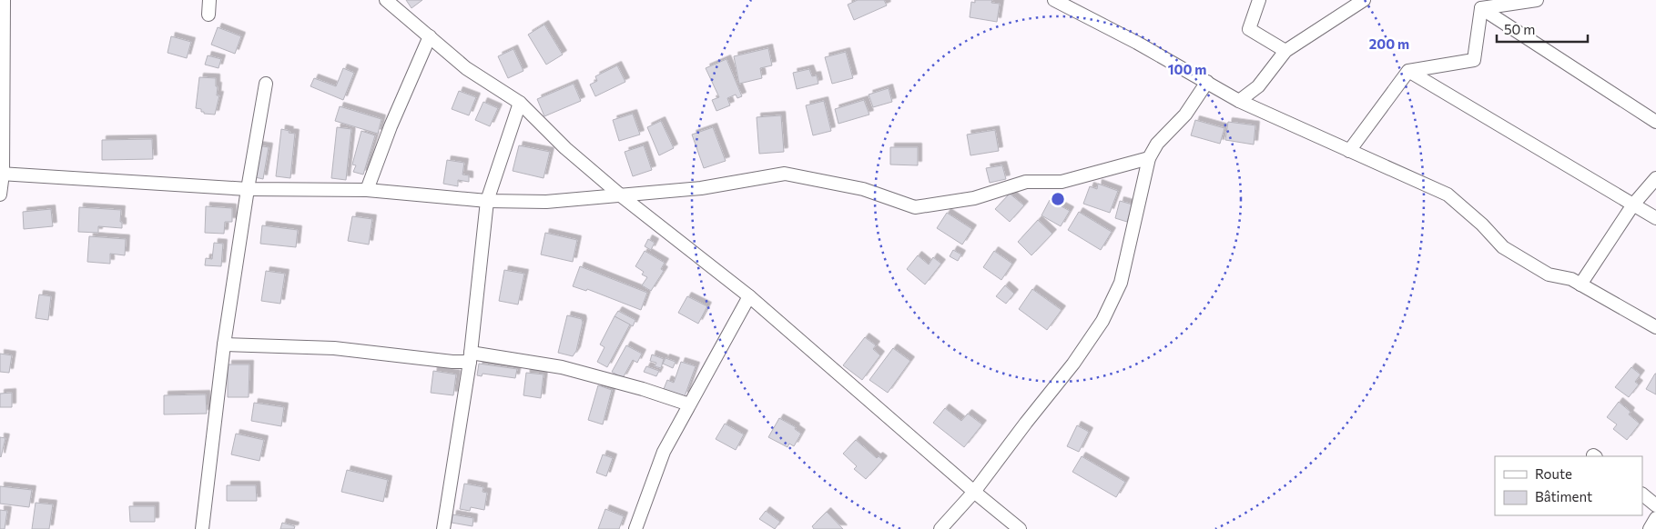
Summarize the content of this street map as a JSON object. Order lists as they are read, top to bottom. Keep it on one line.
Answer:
{"legend":["Route","Bâtiment"],"scale_bar":"50 m","rings":["200 m","100 m"]}
